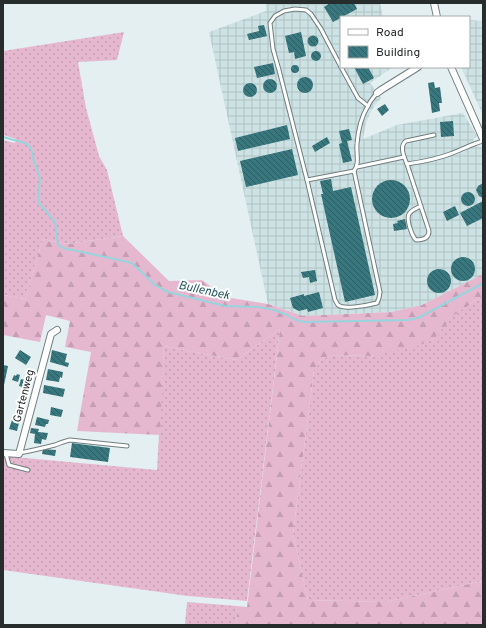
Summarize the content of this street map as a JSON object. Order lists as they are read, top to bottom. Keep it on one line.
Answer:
{"streets":{"street":["Gartenweg"]},"water":["Bullenbek"],"legend":["Road","Building"]}
